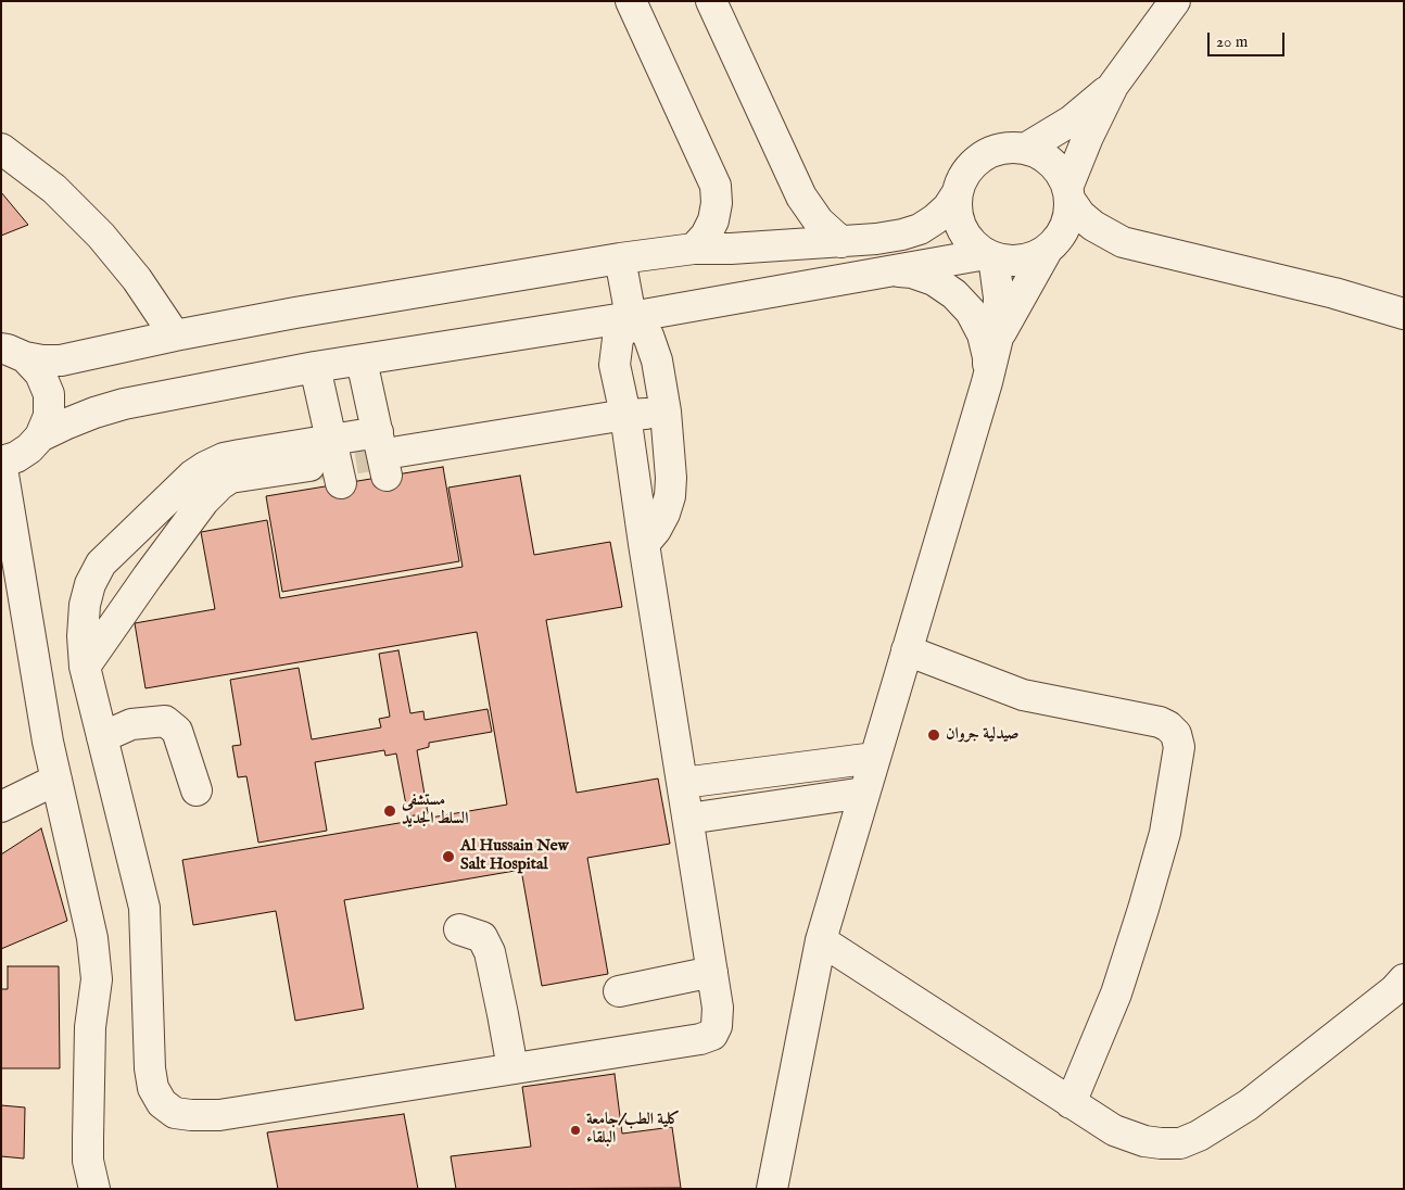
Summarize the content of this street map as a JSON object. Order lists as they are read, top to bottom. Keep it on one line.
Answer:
{"places":["صيدلية جروان","مستشفى السلط الجديد","Al Hussain New Salt Hospital","كلية الطب/جامعة البلقاء"],"scale_bar":"20 m"}
